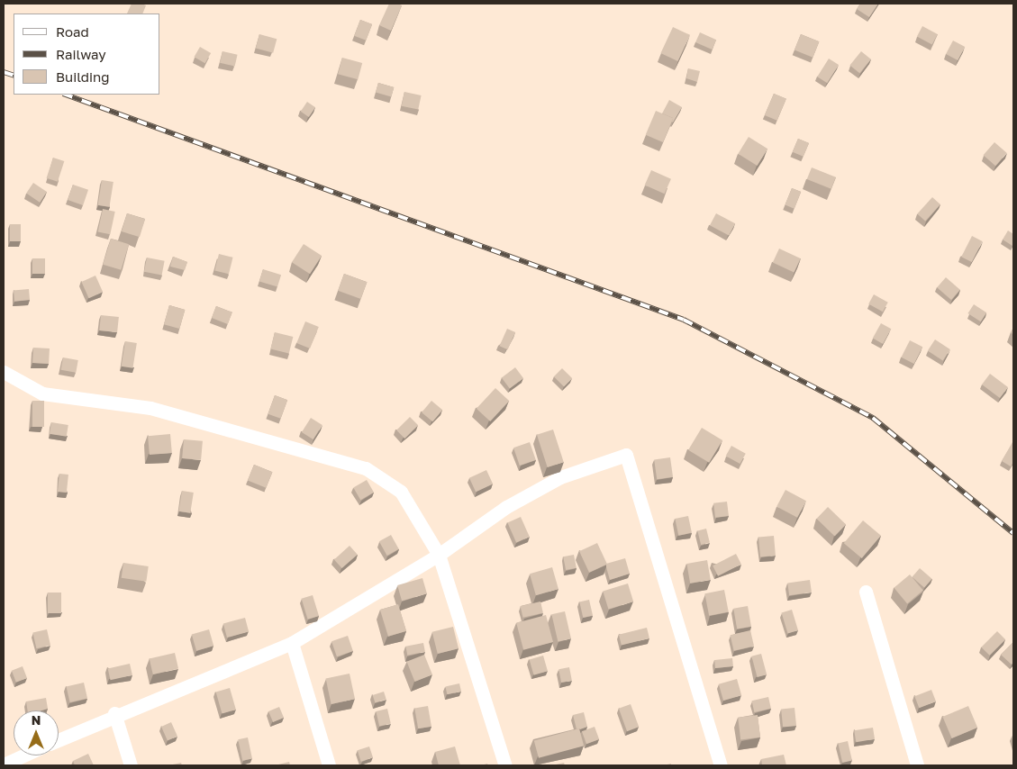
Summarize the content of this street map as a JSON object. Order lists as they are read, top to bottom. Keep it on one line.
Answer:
{"legend":["Road","Railway","Building"],"north":"top"}
